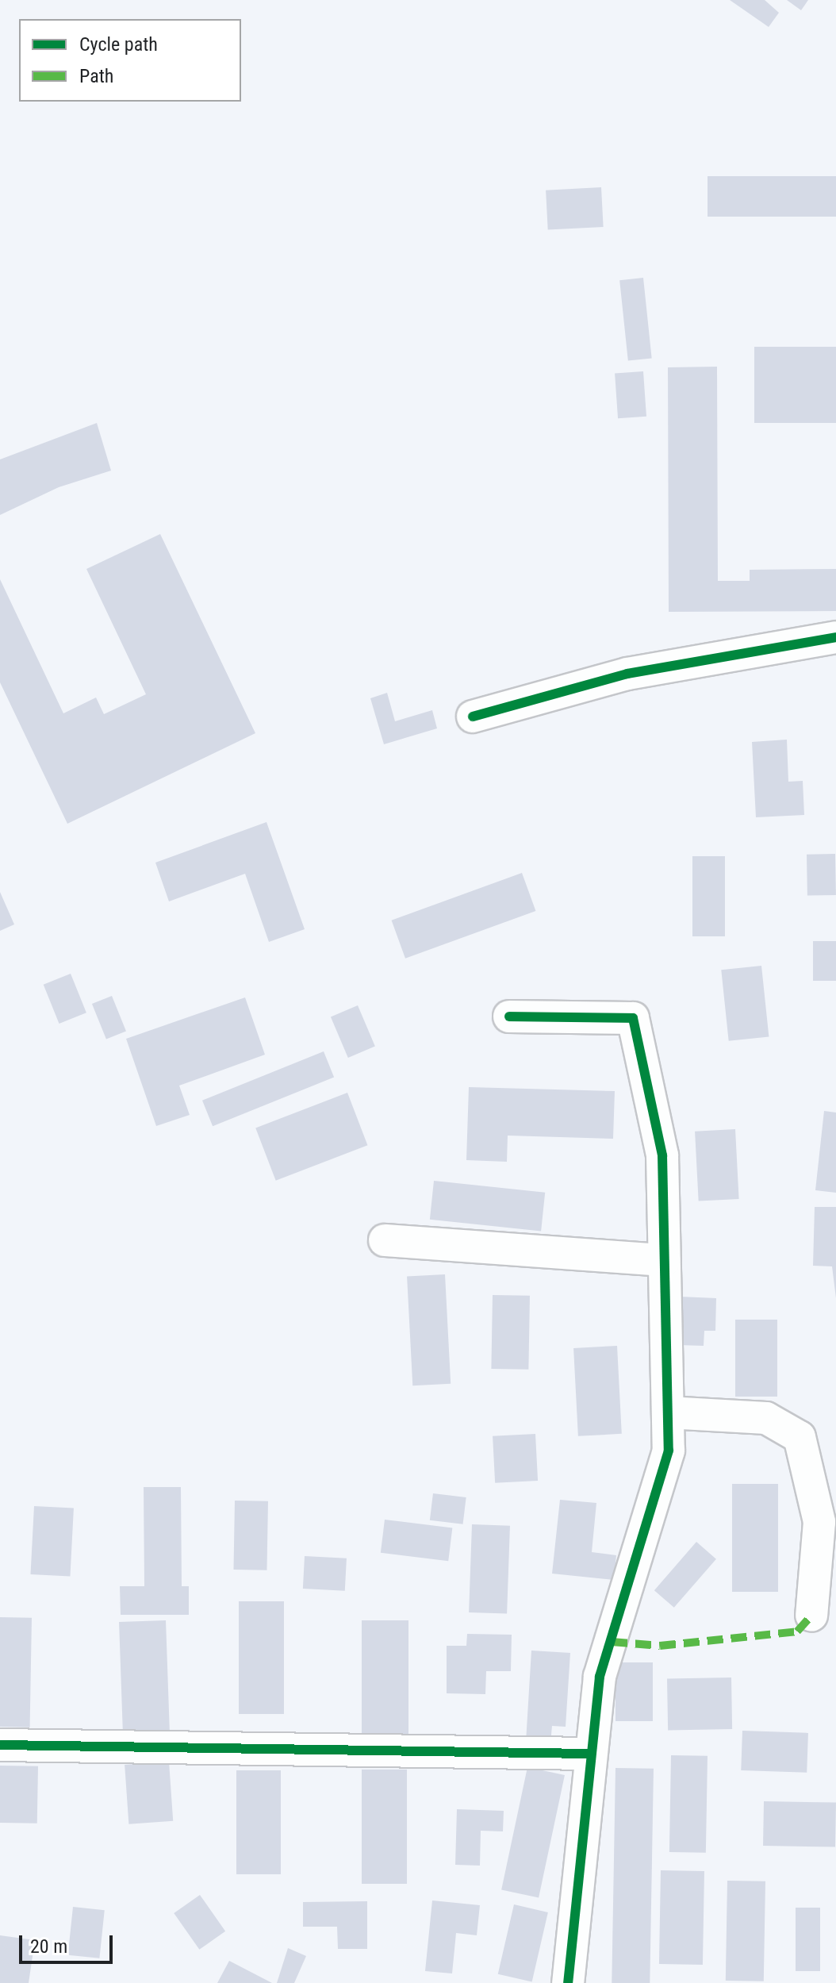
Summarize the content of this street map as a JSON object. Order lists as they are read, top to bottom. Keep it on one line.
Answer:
{"legend":["Cycle path","Path"],"scale_bar":"20 m"}
